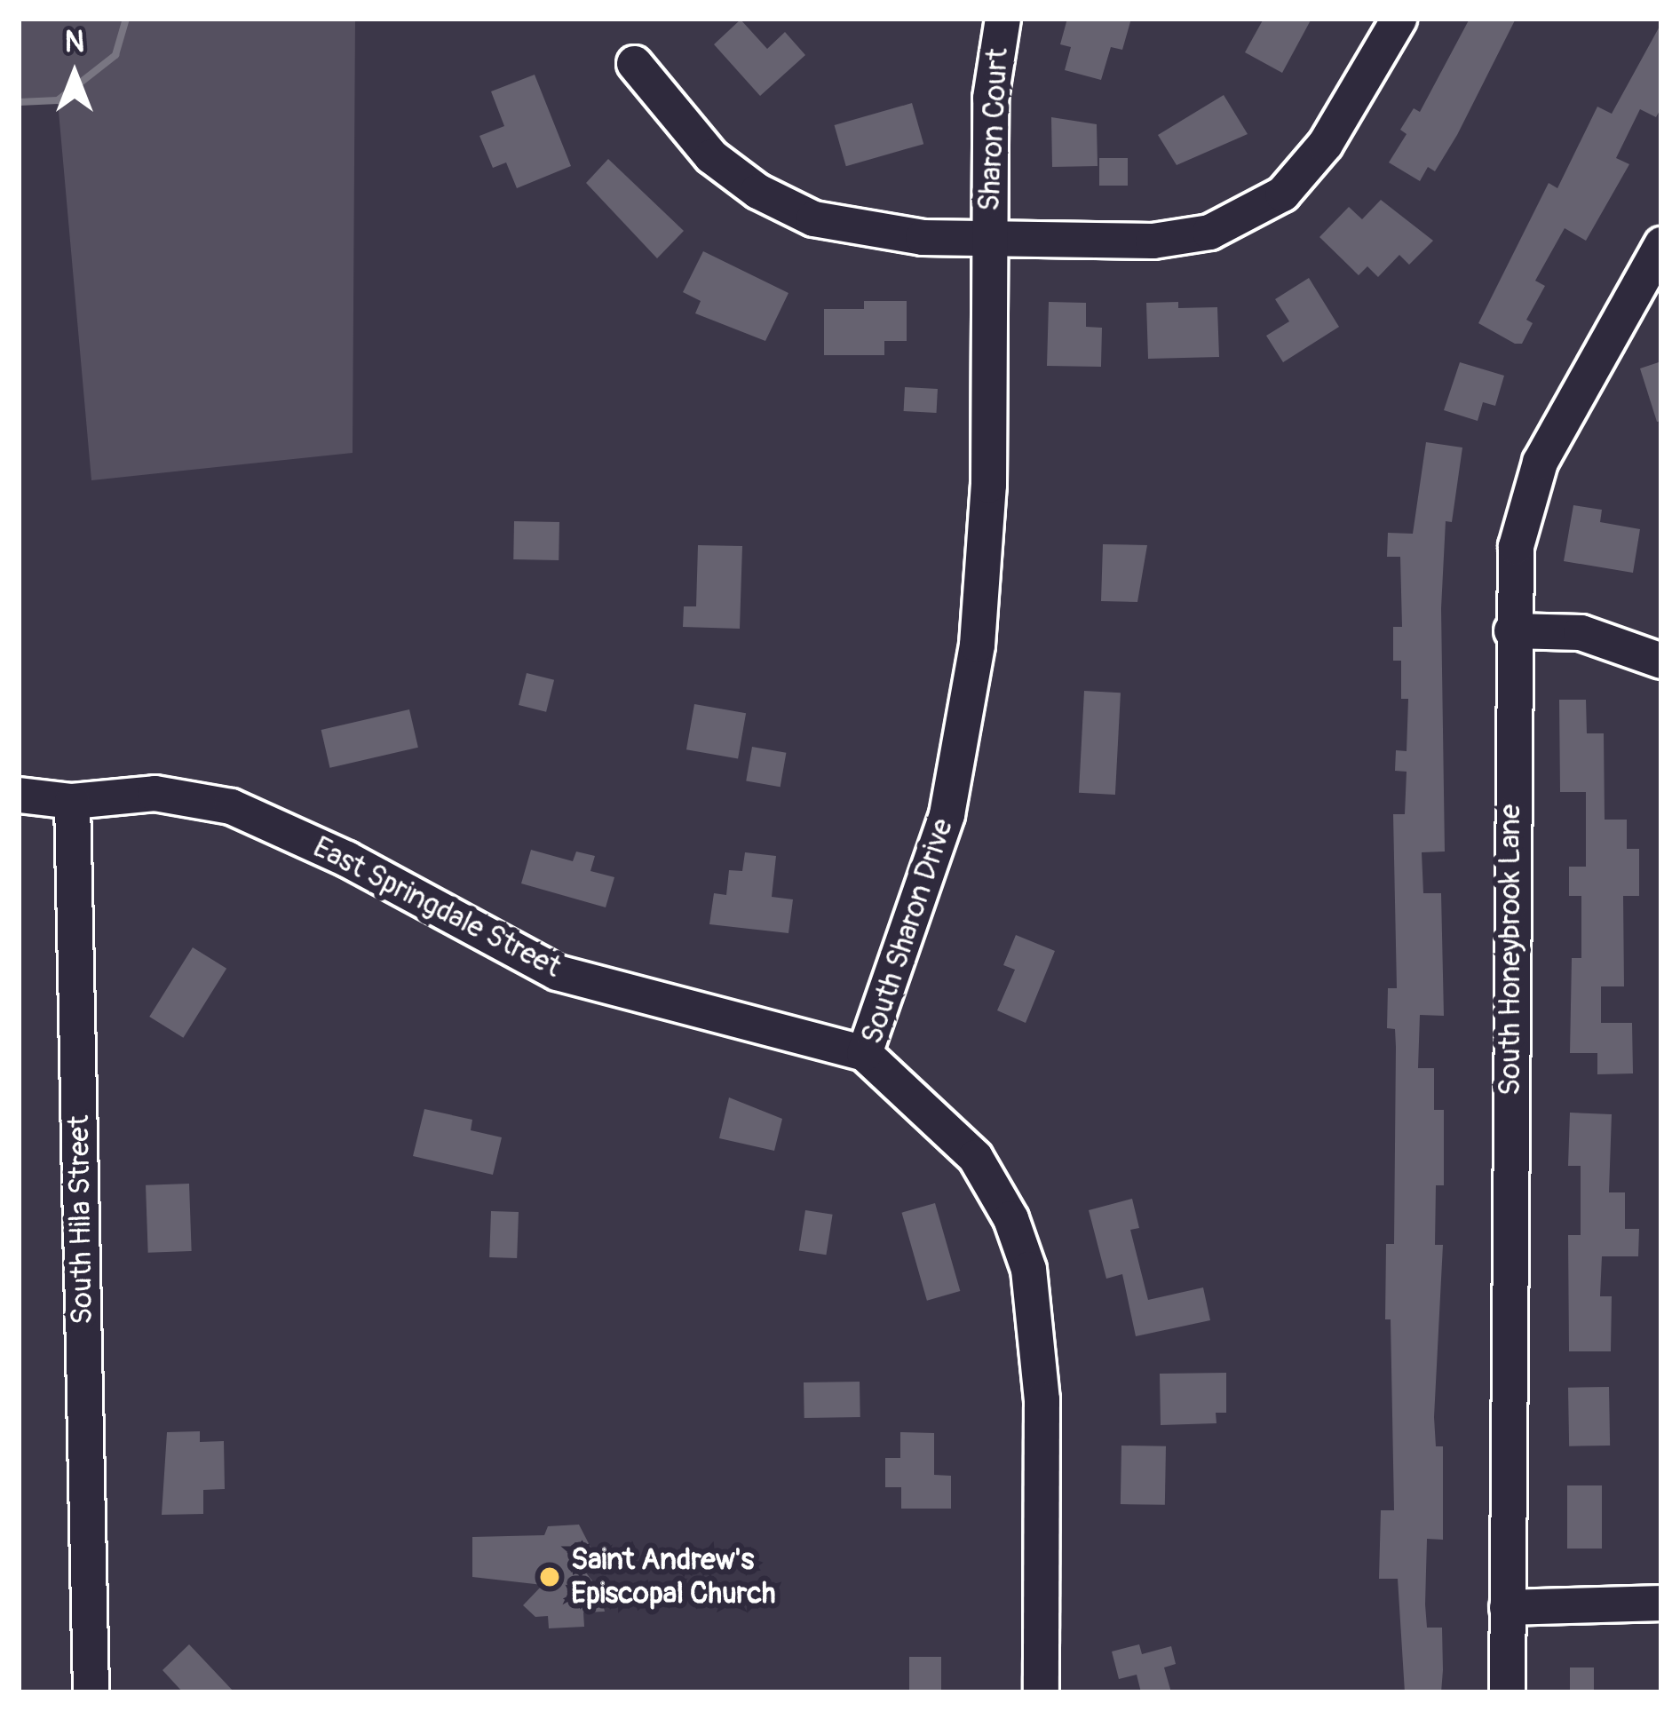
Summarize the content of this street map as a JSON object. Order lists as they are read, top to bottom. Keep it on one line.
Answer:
{"streets":{"street":["Sharon Court","East Springdale Street","South Sharon Drive","South Honeybrook Lane","South Hila Street"]},"crossings":[["Sharon Court","South Sharon Drive"],["East Springdale Street","South Sharon Drive"],["East Springdale Street","South Hila Street"]],"places":["Saint Andrew's Episcopal Church"],"north":"top"}
